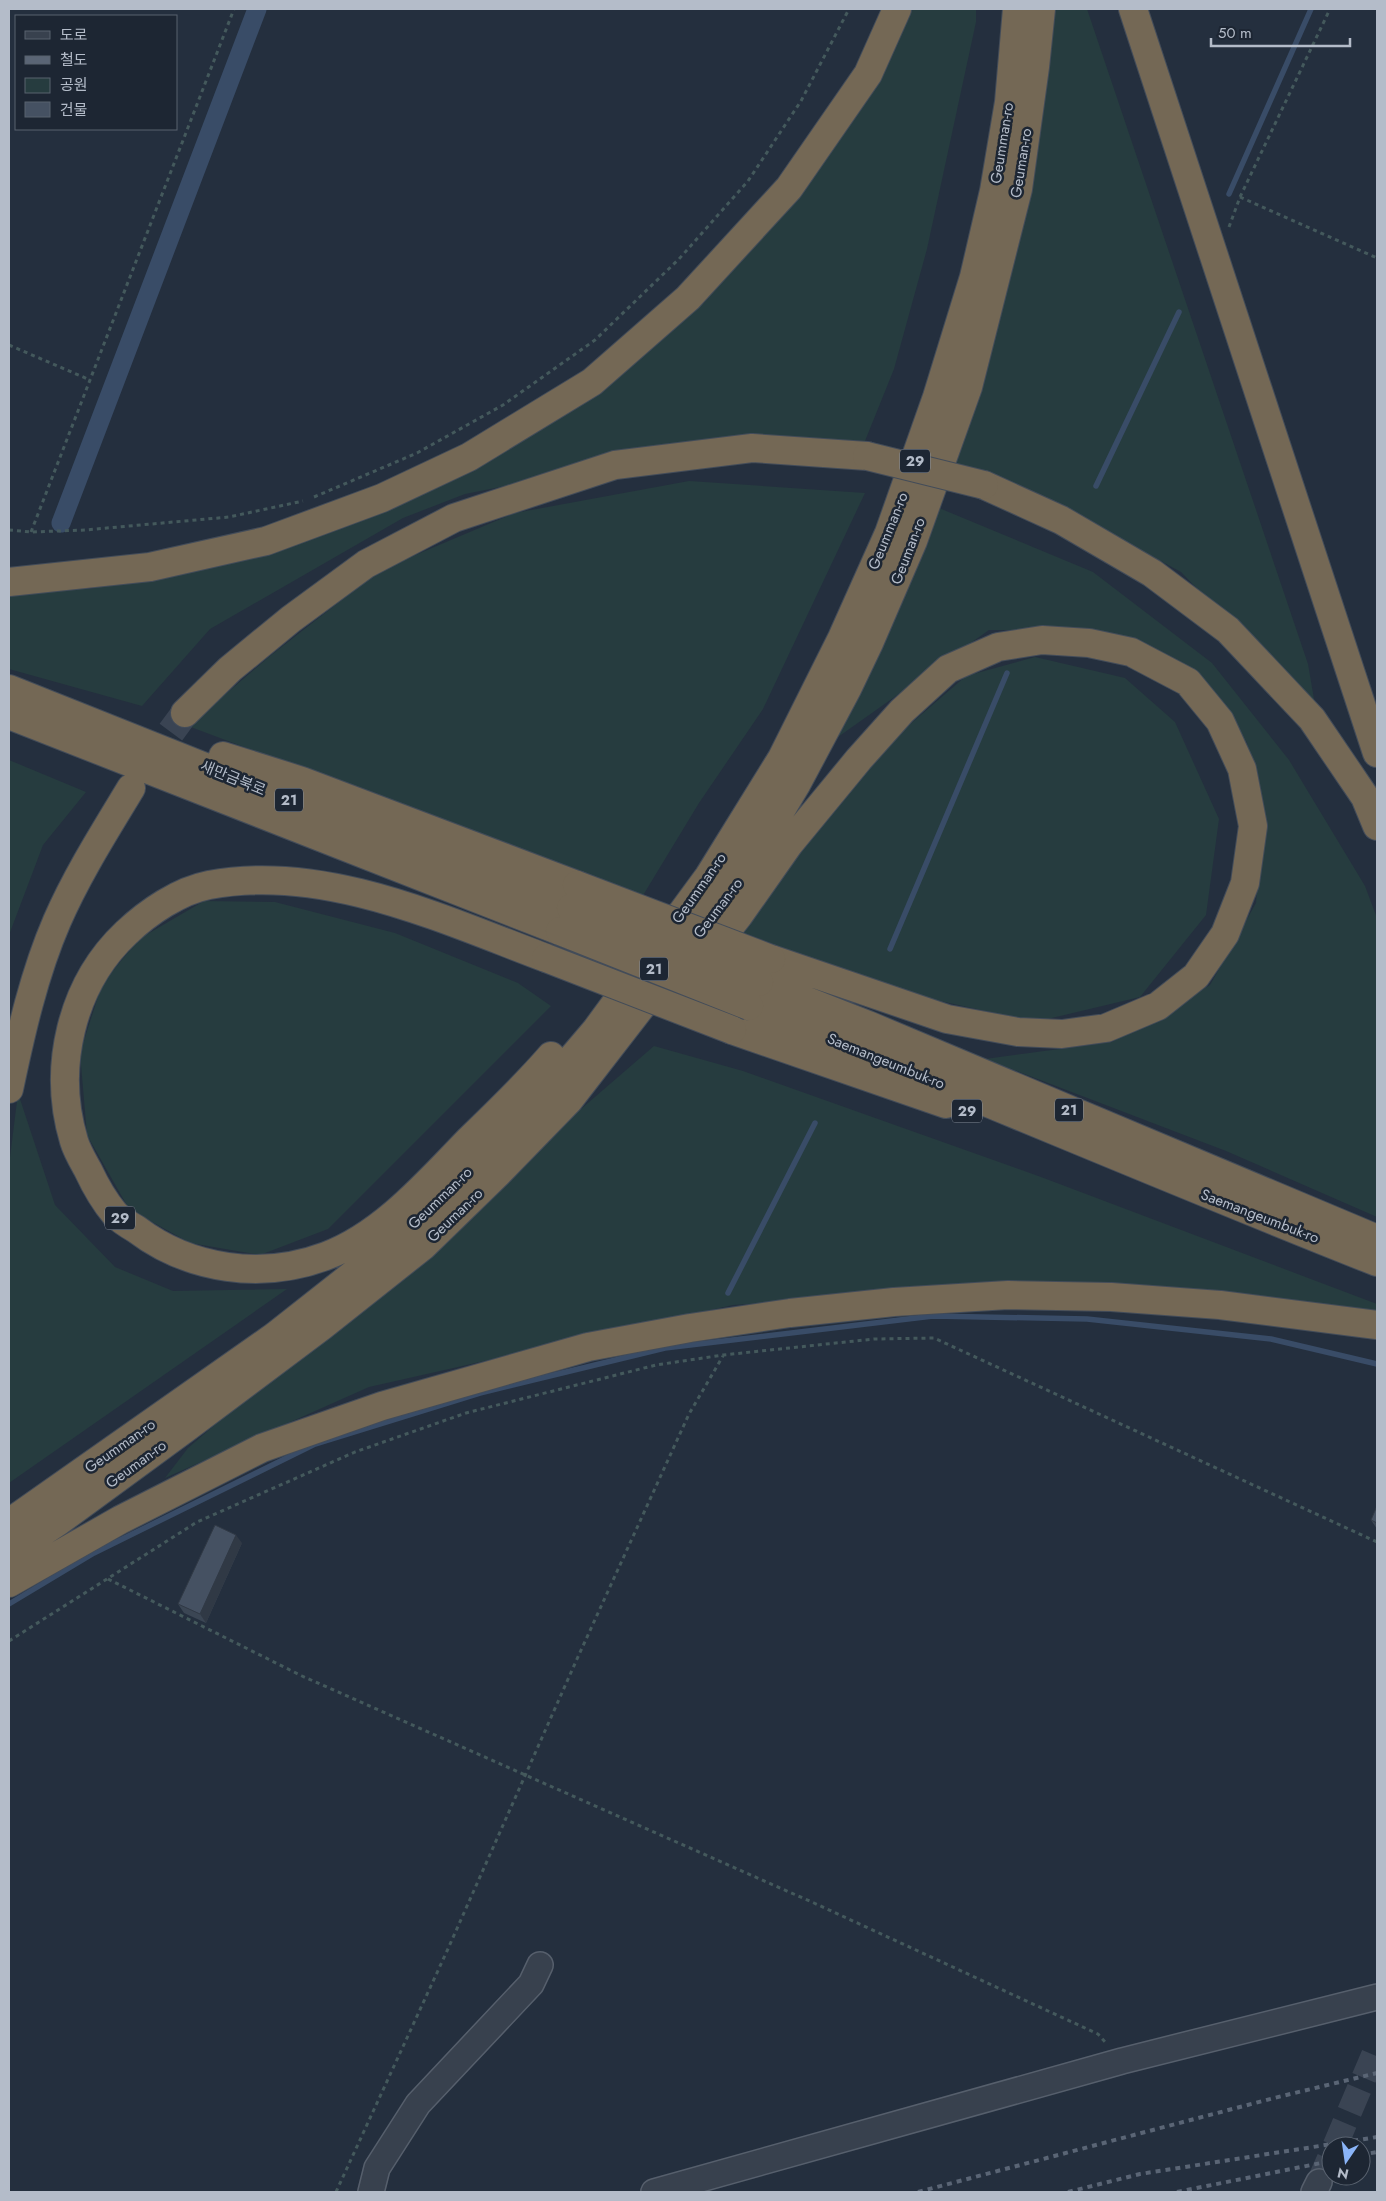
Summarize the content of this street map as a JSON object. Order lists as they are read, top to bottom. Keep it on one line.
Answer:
{"streets":{"highway":["Geumman-ro","Geuman-ro","29","새만금북로","21","Saemangeumbuk-ro"]},"crossings":[["Geumman-ro","29"],["29","Saemangeumbuk-ro"],["새만금북로","Saemangeumbuk-ro"]],"legend":["도로","철도","공원","건물"],"scale_bar":"50 m","north":"bottom"}
